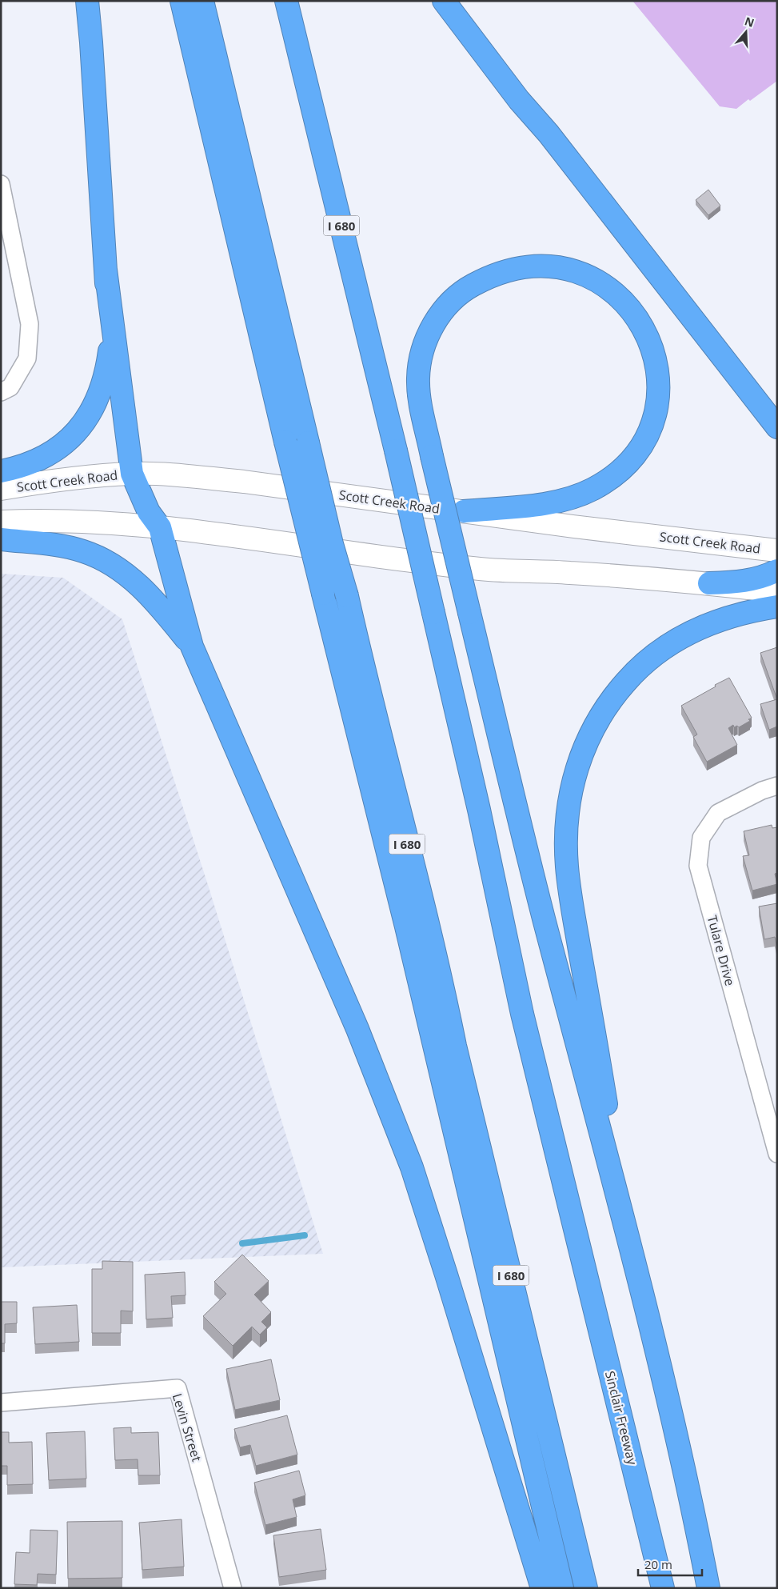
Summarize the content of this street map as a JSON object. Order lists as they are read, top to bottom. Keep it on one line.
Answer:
{"streets":{"highway":["I 680","Sinclair Freeway"],"main road":["Scott Creek Road"],"street":["Tulare Drive","Levin Street"]},"scale_bar":"20 m","north":"top"}
